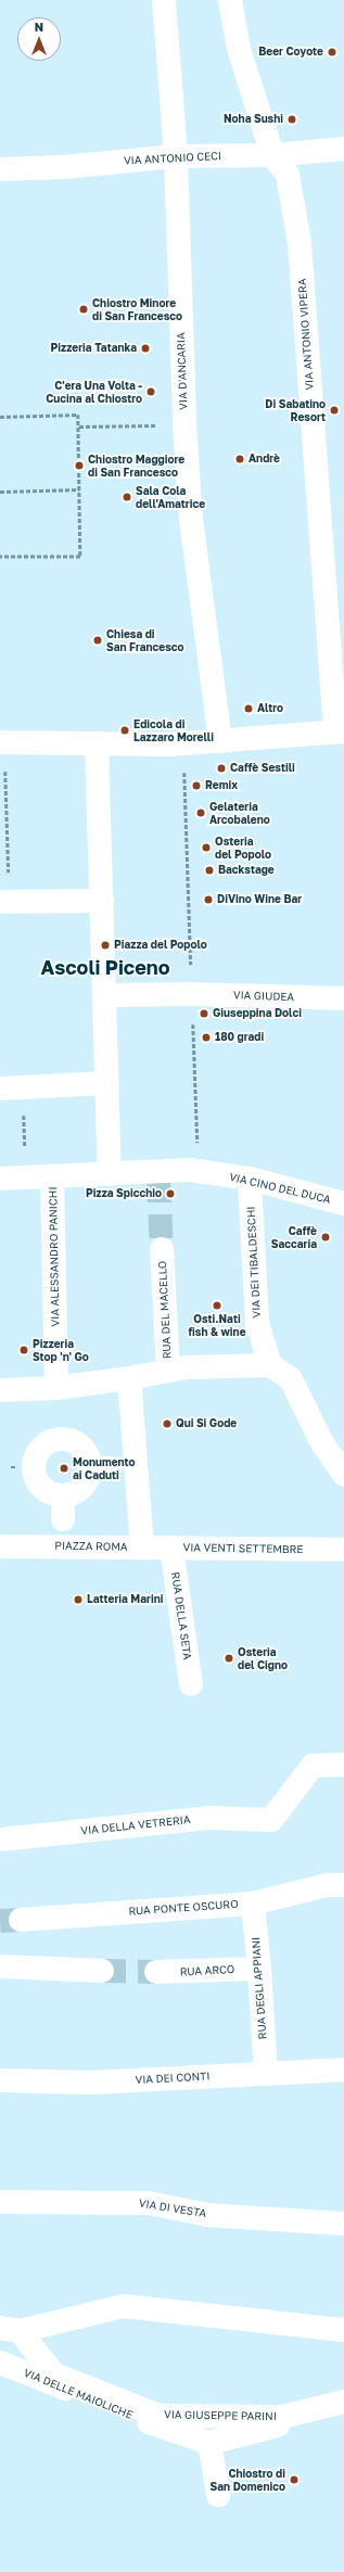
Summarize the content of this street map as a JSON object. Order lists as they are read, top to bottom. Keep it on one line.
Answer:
{"streets":{"street":["VIA ANTONIO CECI","VIA ANTONIO VIPERA","VIA D'ANCARIA","VIA GIUDEA","VIA CINO DEL DUCA","VIA ALESSANDRO PANICHI","VIA DEI TIBALDESCHI","RUA DEL MACELLO","PIAZZA ROMA","VIA VENTI SETTEMBRE","RUA DELLA SETA","VIA DELLA VETRERIA","RUA PONTE OSCURO","RUA ARCO","RUA DEGLI APPIANI","VIA DEI CONTI","VIA DI VESTA","VIA DELLE MAIOLICHE","VIA GIUSEPPE PARINI"]},"crossings":[["VIA ANTONIO CECI","VIA ANTONIO VIPERA"],["VIA ANTONIO CECI","VIA D'ANCARIA"],["VIA CINO DEL DUCA","VIA DEI TIBALDESCHI"],["PIAZZA ROMA","VIA VENTI SETTEMBRE"],["VIA VENTI SETTEMBRE","RUA DELLA SETA"],["RUA PONTE OSCURO","RUA DEGLI APPIANI"],["RUA ARCO","RUA DEGLI APPIANI"],["RUA DEGLI APPIANI","VIA DEI CONTI"]],"districts":["Ascoli Piceno"],"places":["Beer Coyote","Noha Sushi","Chiostro Minore di San Francesco","Pizzeria Tatanka","C'era Una Volta - Cucina al Chiostro","Di Sabatino Resort","Andrè","Chiostro Maggiore di San Francesco","Sala Cola dell'Amatrice","Chiesa di San Francesco","Altro","Edicola di Lazzaro Morelli","Caffè Sestili","Remix","Gelateria Arcobaleno","Osteria del Popolo","Backstage","DiVino Wine Bar","Piazza del Popolo","Giuseppina Dolci","180 gradi","Pizza Spicchio","Caffè Saccaria","Osti.Nati fish & wine","Pizzeria Stop 'n' Go","Qui Si Gode","Monumento ai Caduti","Latteria Marini","Osteria del Cigno","Chiostro di San Domenico"],"north":"top"}
